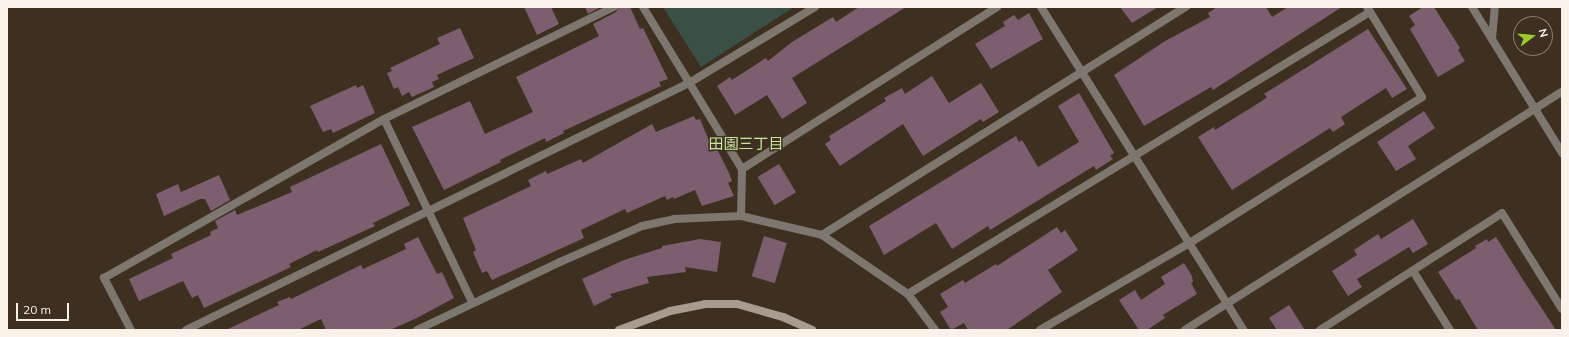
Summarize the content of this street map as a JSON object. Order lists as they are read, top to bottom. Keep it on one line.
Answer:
{"districts":["田園三丁目"],"scale_bar":"20 m","north":"right"}
